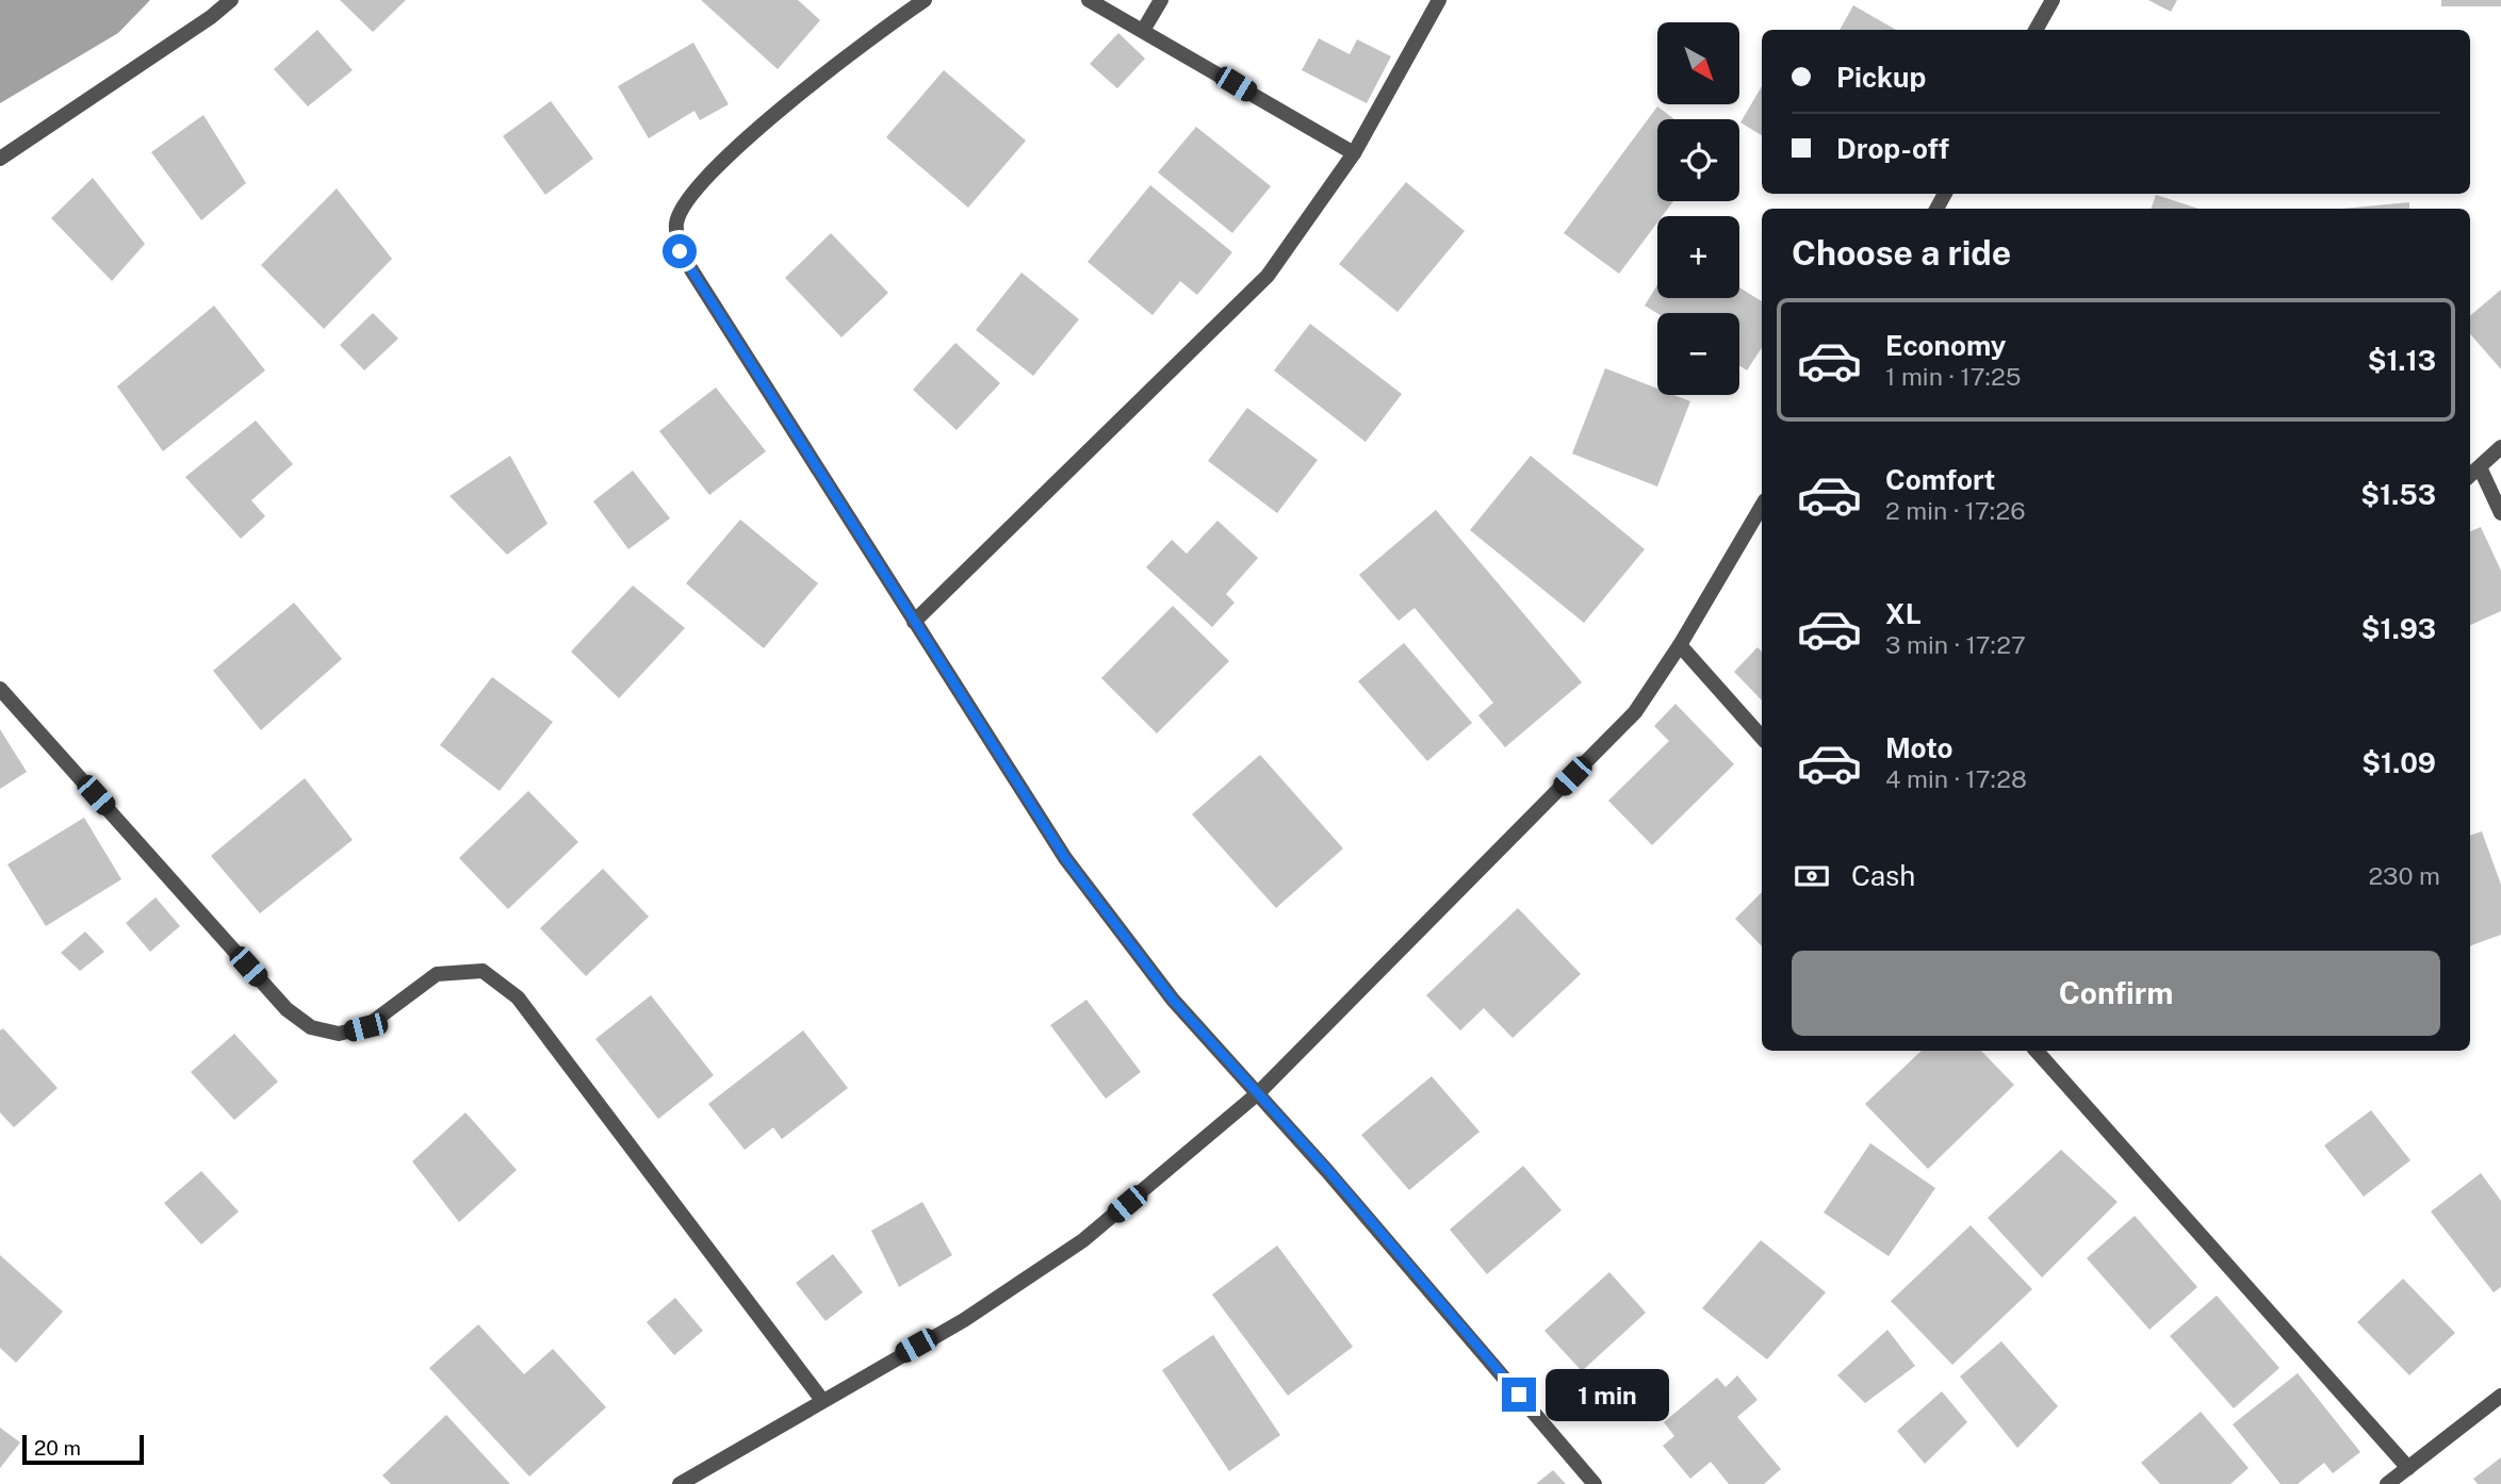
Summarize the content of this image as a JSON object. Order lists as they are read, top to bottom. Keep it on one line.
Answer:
{"scale_bar":"20 m","north":"bottom right","page":{"map_buttons":["+","−"],"banner":["Pickup","Drop-off"],"heading":"Choose a ride","list":[{"name":"Economy","note":"1 min · 17:25","value":"$1.13"},{"name":"Comfort","note":"2 min · 17:26","value":"$1.53"},{"name":"XL","note":"3 min · 17:27","value":"$1.93"},{"name":"Moto","note":"4 min · 17:28","value":"$1.09"}],"pay":["Cash","230 m"],"buttons":"Confirm","bubble":"1 min","scale":"20 m"}}
